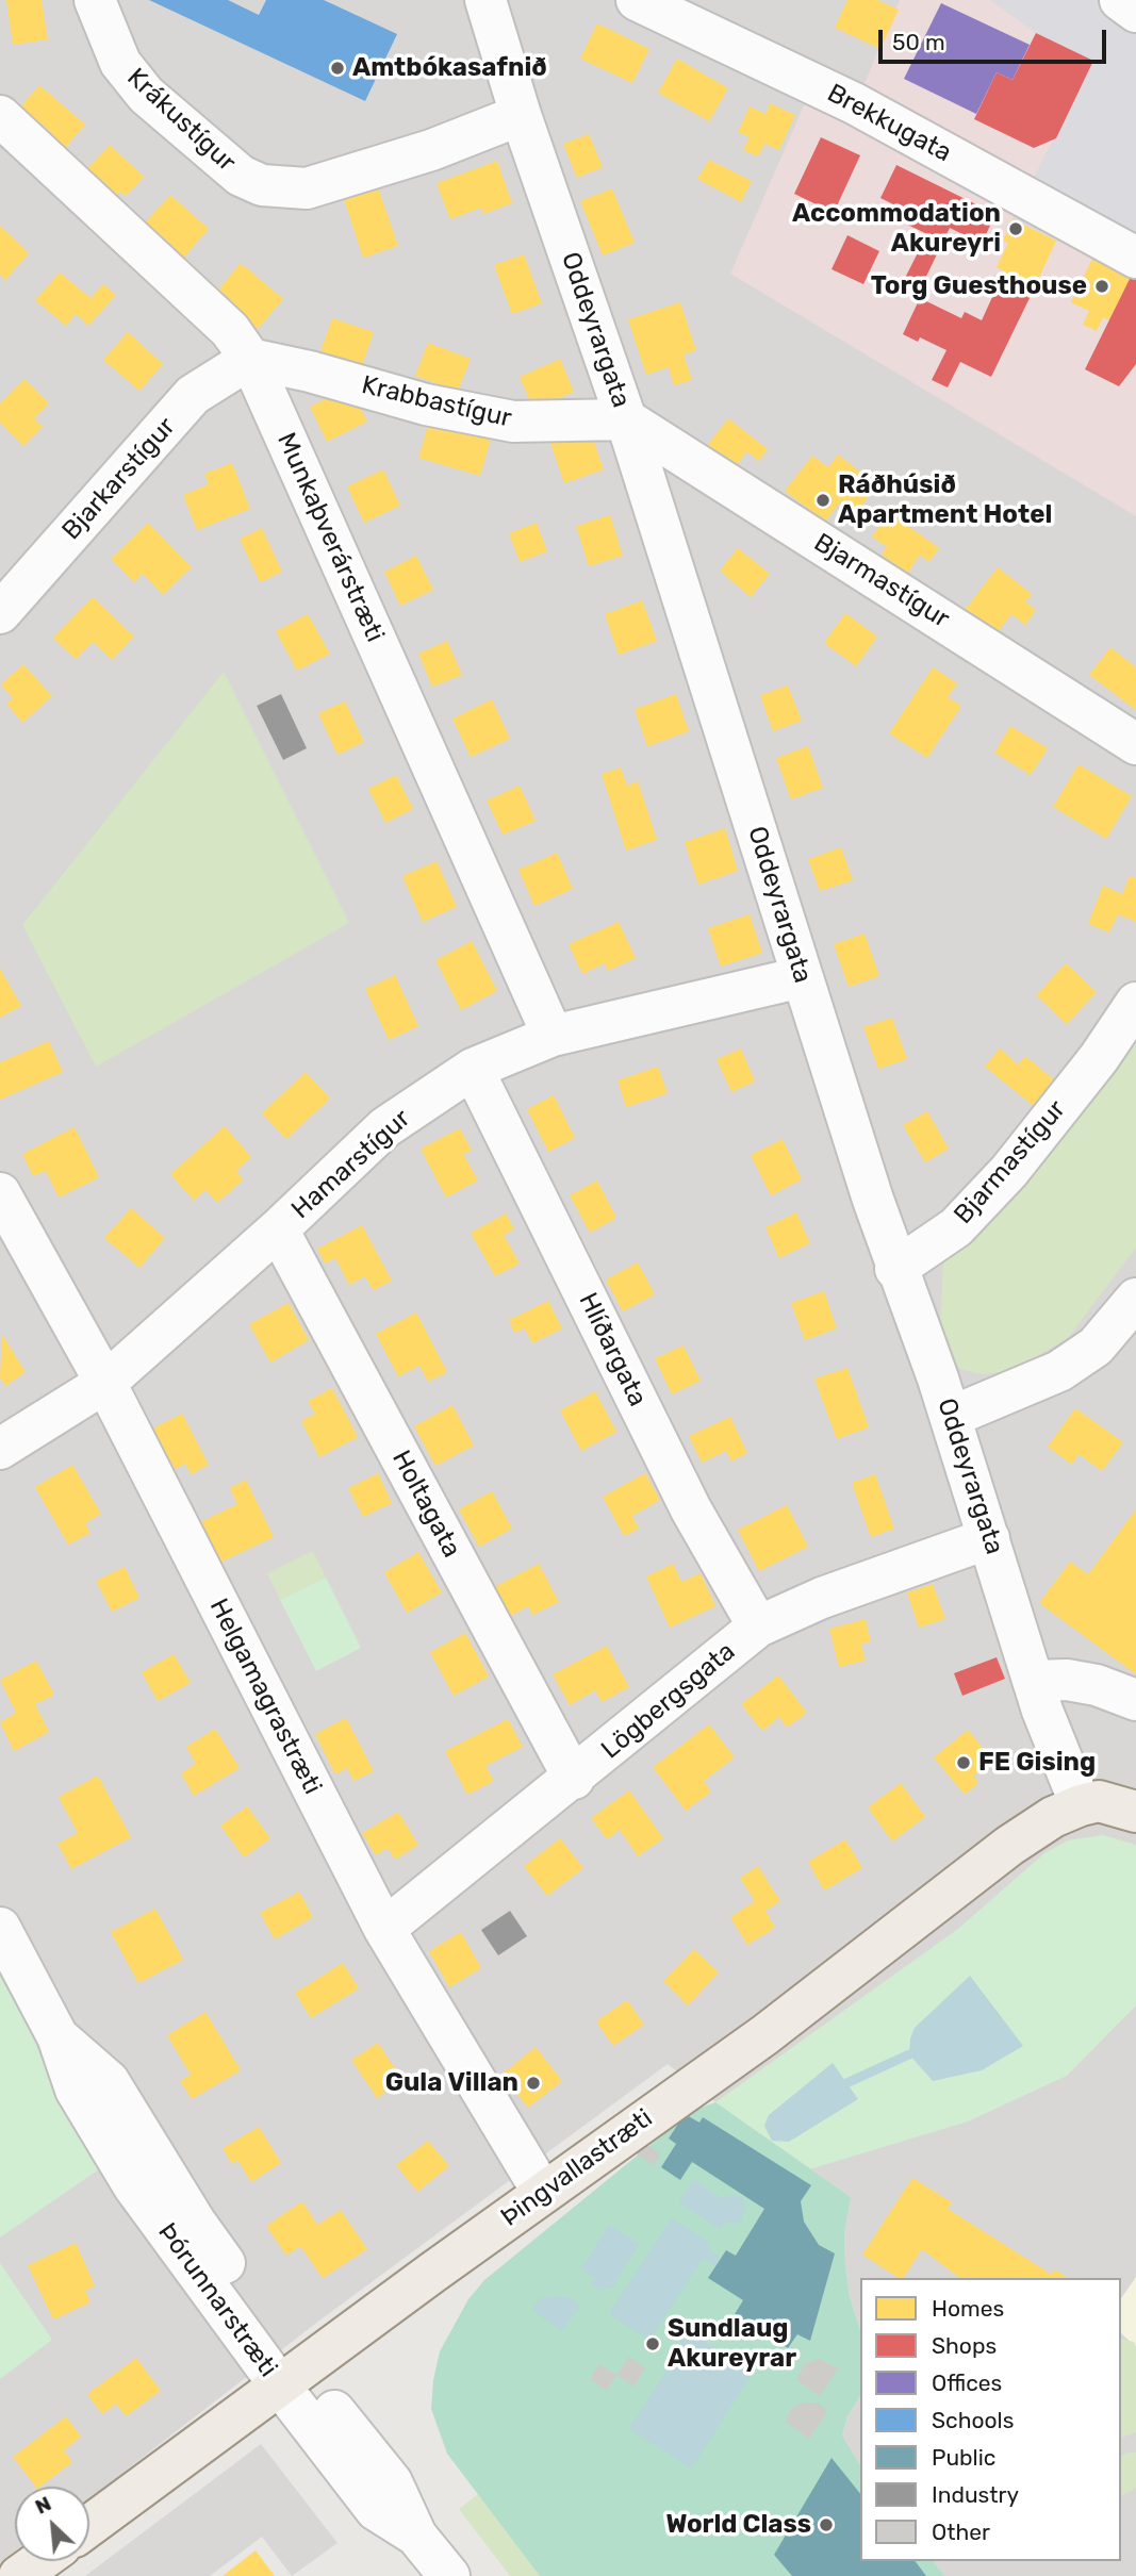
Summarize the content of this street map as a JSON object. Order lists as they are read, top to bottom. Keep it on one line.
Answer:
{"streets":{"main road":["Þingvallastræti"],"street":["Krákustígur","Brekkugata","Oddeyrargata","Krabbastígur","Bjarkarstígur","Munkaþverárstræti","Bjarmastígur","Hamarstígur","Hlíðargata","Holtagata","Helgamagrastræti","Lögbergsgata","Þórunnarstræti"]},"crossings":[["Krákustígur","Oddeyrargata"],["Oddeyrargata","Krabbastígur"],["Oddeyrargata","Bjarmastígur"],["Oddeyrargata","Hamarstígur"],["Oddeyrargata","Lögbergsgata"],["Oddeyrargata","Þingvallastræti"],["Krabbastígur","Bjarkarstígur"],["Krabbastígur","Munkaþverárstræti"],["Krabbastígur","Bjarmastígur"],["Bjarkarstígur","Munkaþverárstræti"],["Munkaþverárstræti","Hamarstígur"],["Hamarstígur","Hlíðargata"],["Hamarstígur","Holtagata"],["Hamarstígur","Helgamagrastræti"],["Hlíðargata","Lögbergsgata"],["Holtagata","Lögbergsgata"],["Helgamagrastræti","Lögbergsgata"],["Helgamagrastræti","Þingvallastræti"],["Þingvallastræti","Þórunnarstræti"]],"places":["Amtbókasafnið","Accommodation Akureyri","Torg Guesthouse","Ráðhúsið Apartment Hotel","FE Gising","Gula Villan","Sundlaug Akureyrar","World Class"],"legend":["Homes","Shops","Offices","Schools","Public","Industry","Other"],"scale_bar":"50 m","north":"top left"}
